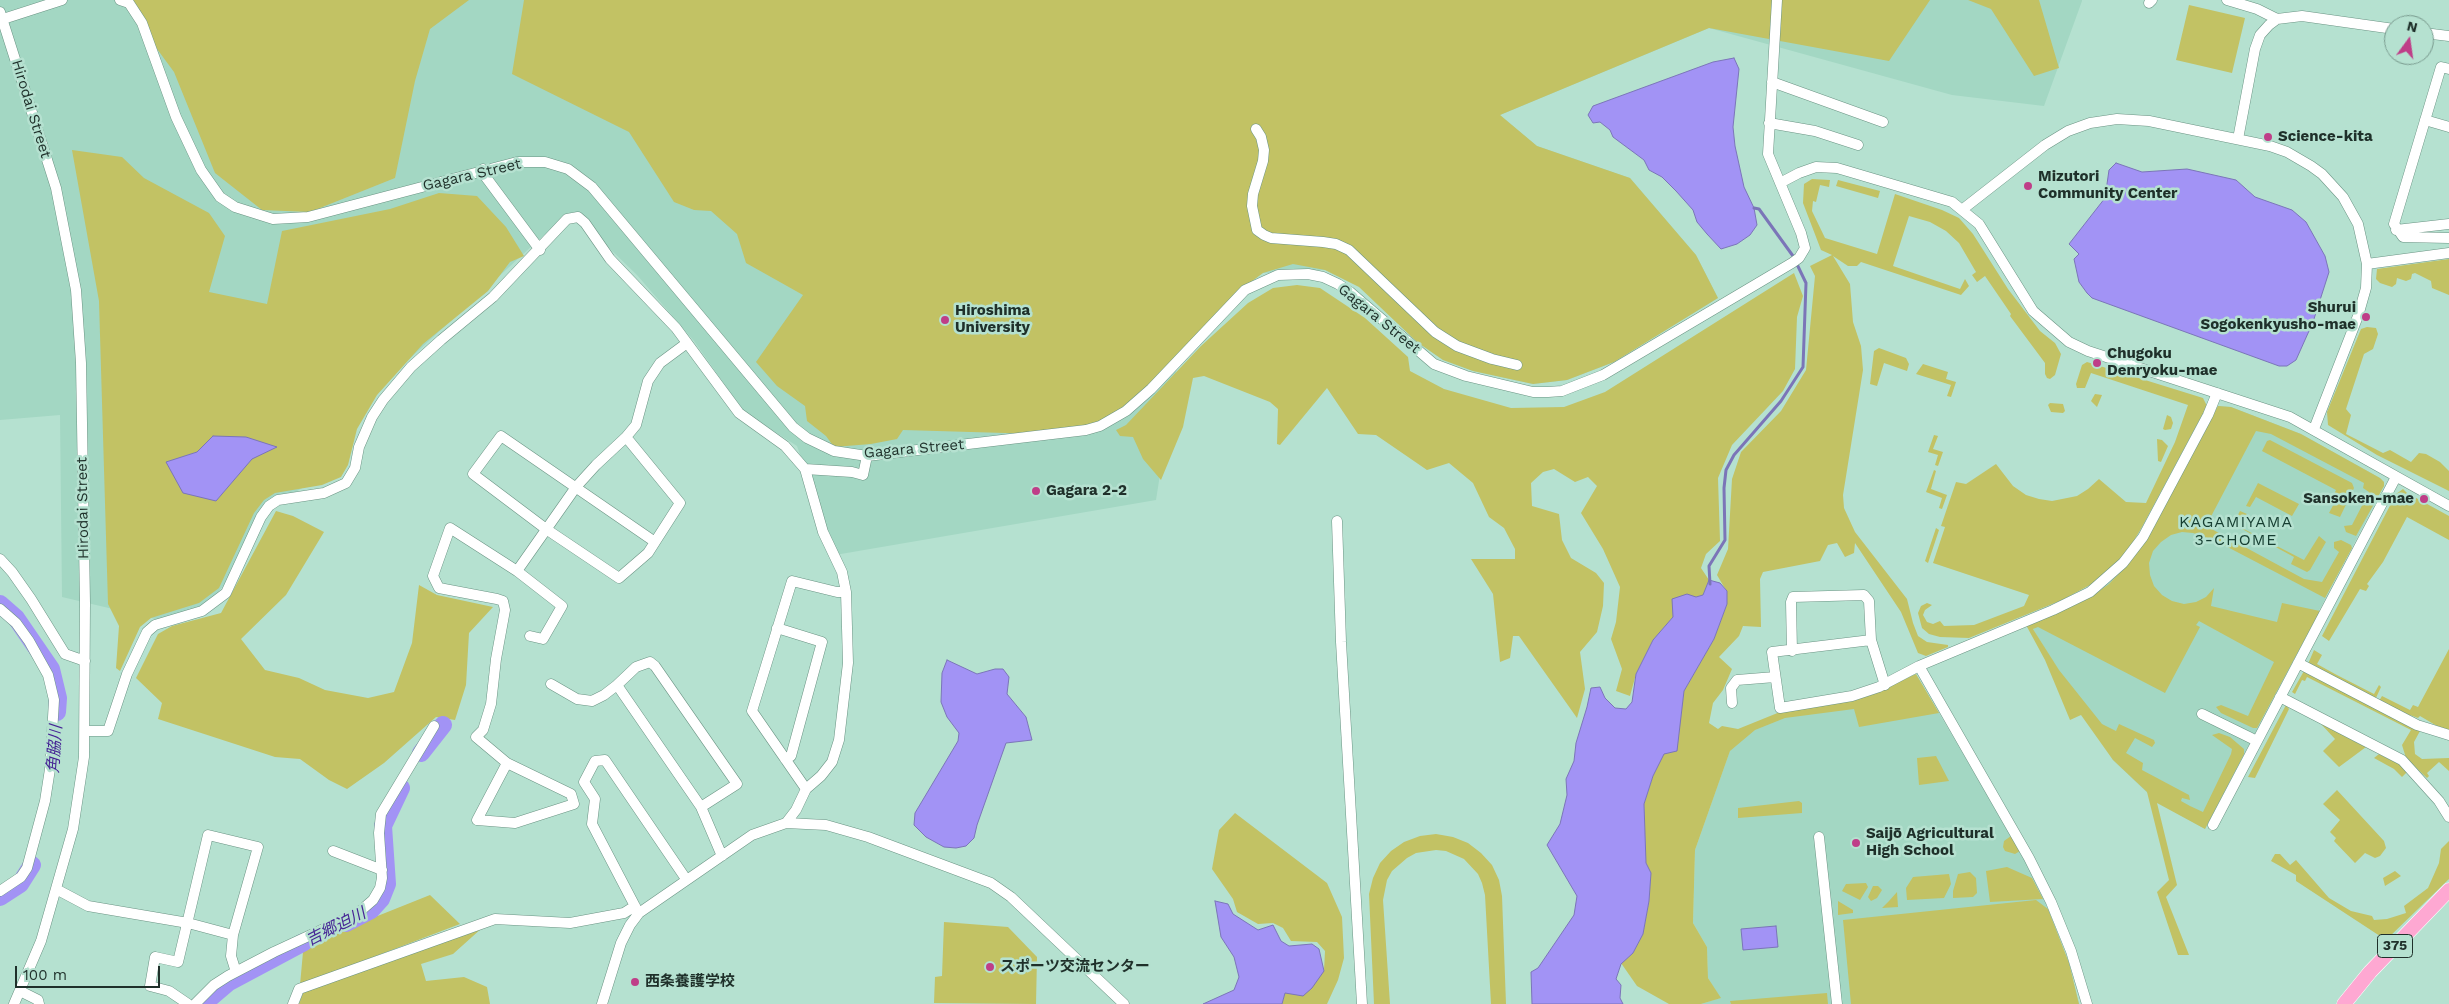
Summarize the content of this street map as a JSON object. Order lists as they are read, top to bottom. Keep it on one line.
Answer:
{"streets":{"highway":["375"],"street":["Hirodai Street","Gagara Street"]},"districts":["KAGAMIYAMA 3-CHOME"],"water":["角脇川","吉郷迫川"],"places":["Science-kita","Mizutori Community Center","Shurui Sogokenkyusho-mae","Hiroshima University","Chugoku Denryoku-mae","Gagara 2-2","Sansoken-mae","Saijō Agricultural High School","スポーツ交流センター","西条養護学校"],"scale_bar":"100 m","north":"top"}
